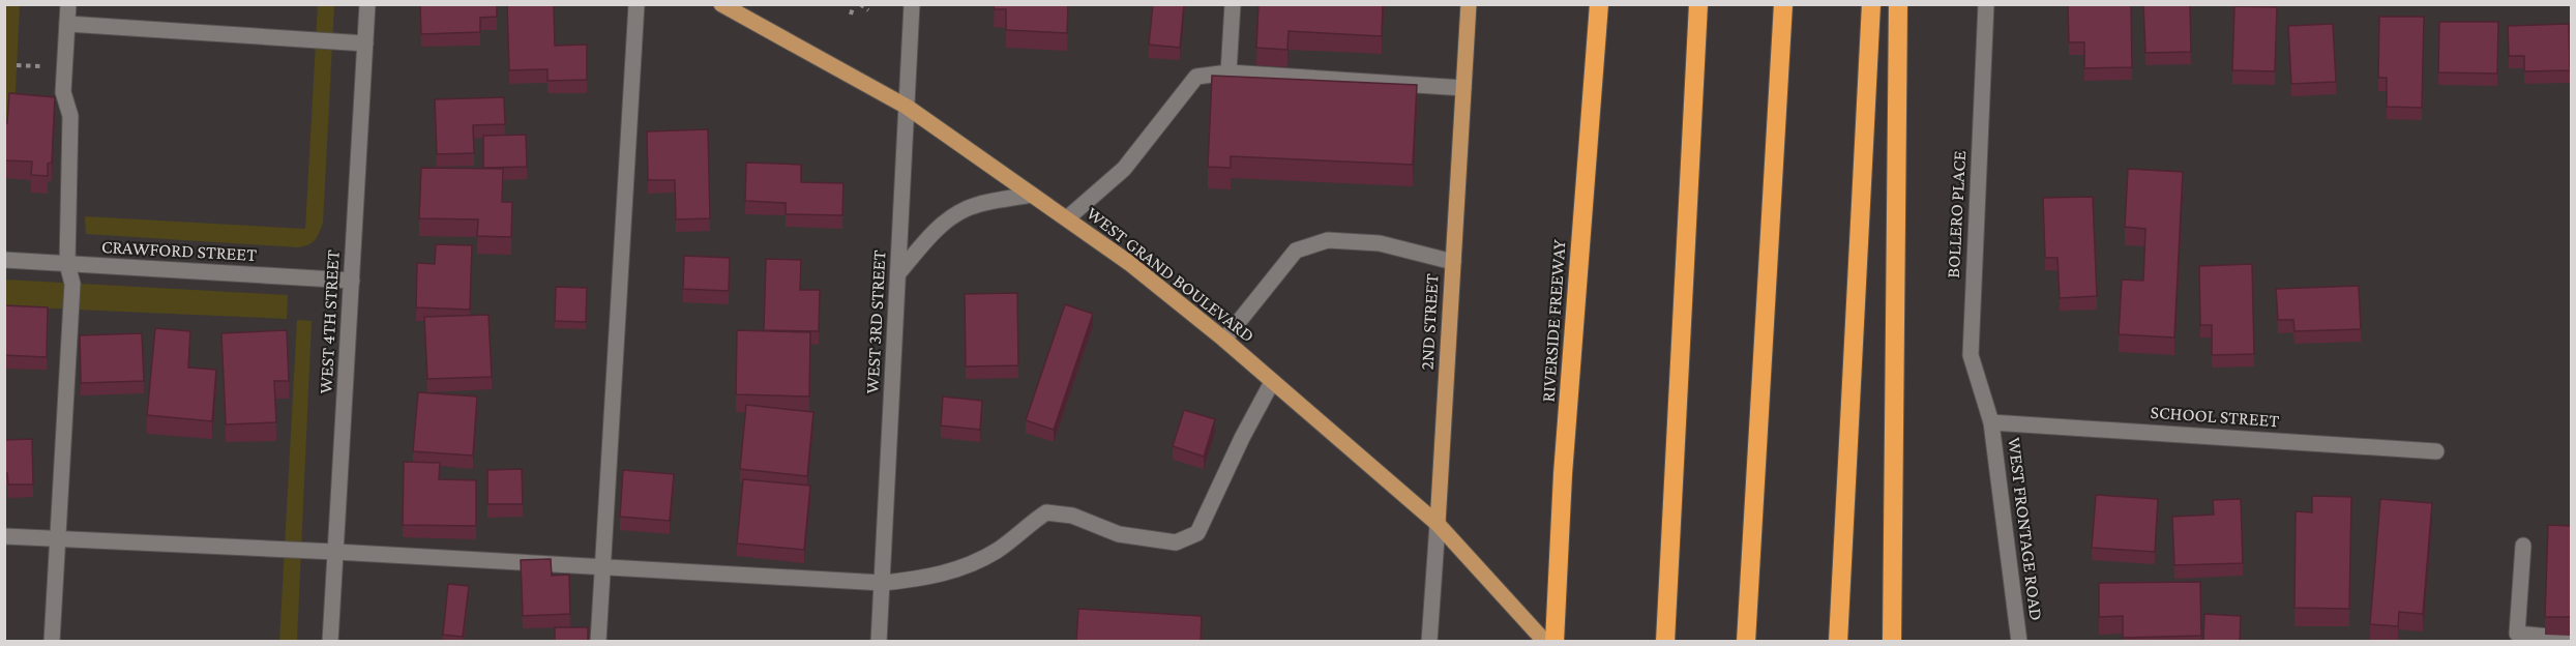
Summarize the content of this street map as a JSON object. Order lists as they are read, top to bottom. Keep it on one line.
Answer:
{"streets":{"highway":["RIVERSIDE FREEWAY"],"main road":["WEST GRAND BOULEVARD","2ND STREET"],"street":["BOLLERO PLACE","CRAWFORD STREET","WEST 4TH STREET","WEST 3RD STREET","SCHOOL STREET","WEST FRONTAGE ROAD"]},"crossings":[["BOLLERO PLACE","SCHOOL STREET"],["BOLLERO PLACE","WEST FRONTAGE ROAD"],["CRAWFORD STREET","WEST 4TH STREET"],["WEST GRAND BOULEVARD","WEST 3RD STREET"],["WEST GRAND BOULEVARD","2ND STREET"],["SCHOOL STREET","WEST FRONTAGE ROAD"]]}
